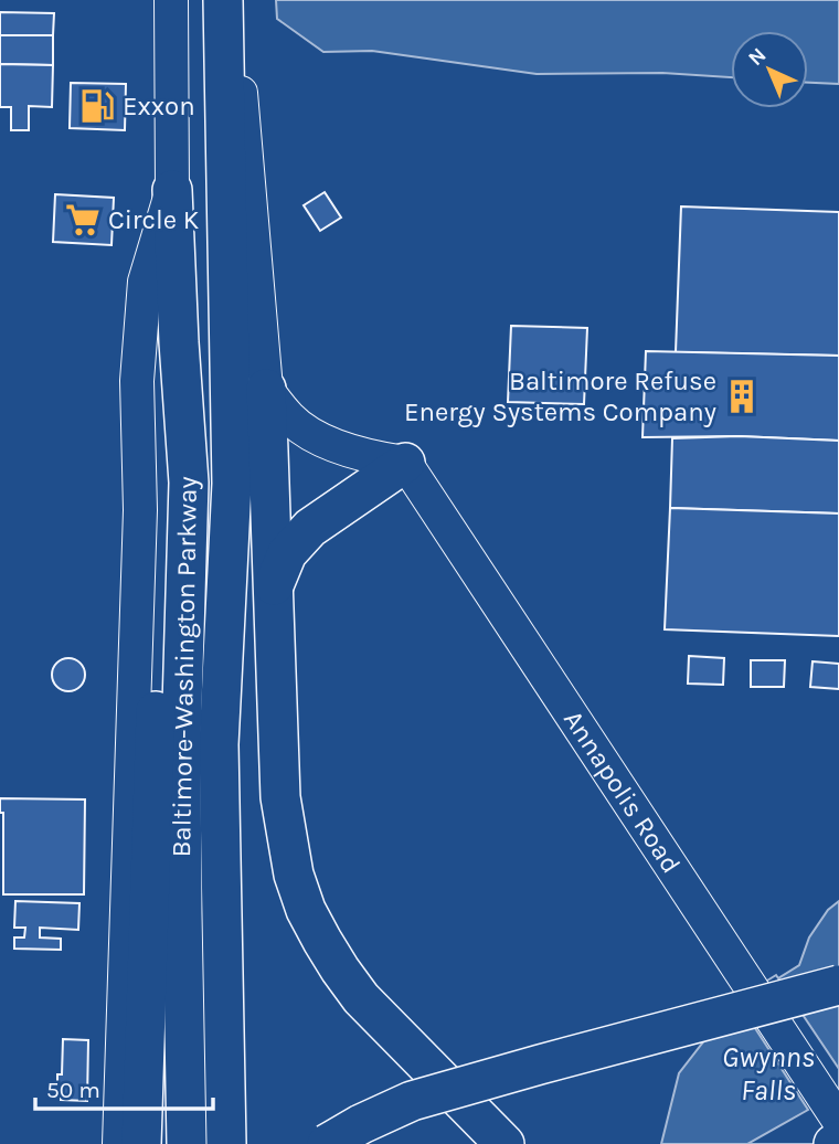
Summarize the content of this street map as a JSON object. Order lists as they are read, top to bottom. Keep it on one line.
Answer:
{"streets":{"highway":["Baltimore-Washington Parkway"],"main road":["Annapolis Road"]},"water":["Gwynns Falls"],"places":{"fuel station":["Exxon"],"supermarket":["Circle K"],"building":["Baltimore Refuse Energy Systems Company"]},"scale_bar":"50 m","north":"top left"}
